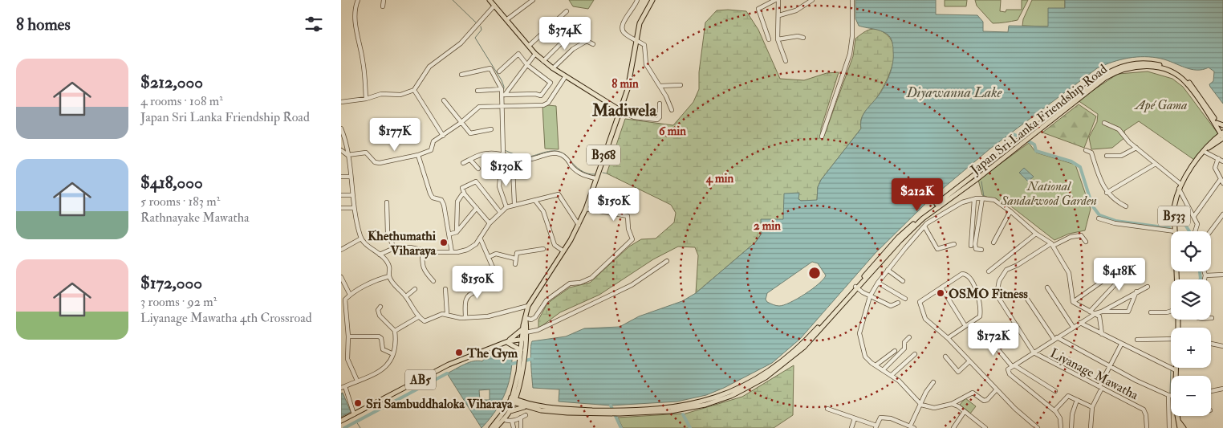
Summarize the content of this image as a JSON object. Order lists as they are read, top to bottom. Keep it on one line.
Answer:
{"streets":{"main road":["Japan Sri Lanka Friendship Road","B368","B533","AB5"],"street":["Liyanage Mawatha"]},"crossings":[["Japan Sri Lanka Friendship Road","B368"],["Japan Sri Lanka Friendship Road","B533"],["B368","AB5"]],"districts":["Madiwela"],"water":["Diyawanna Lake"],"parks":["Apé Gama","National Sandalwood Garden"],"places":["Khethumathi Viharaya","OSMO Fitness","The Gym","Sri Sambuddhaloka Viharaya"],"page":{"heading":"8 homes","price":["$374K","$177K","$130K","$212K","$150K","$418K","$150K","$172K"],"list":[{"name":"$212,000","note":"4 rooms · 108 m² · Japan Sri Lanka Friendship Road"},{"name":"$418,000","note":"5 rooms · 183 m² · Rathnayake Mawatha"},{"name":"$172,000","note":"3 rooms · 92 m² · Liyanage Mawatha 4th Crossroad"}],"map_buttons":["+","−"]},"rings":["8 min","6 min","4 min","2 min"]}
